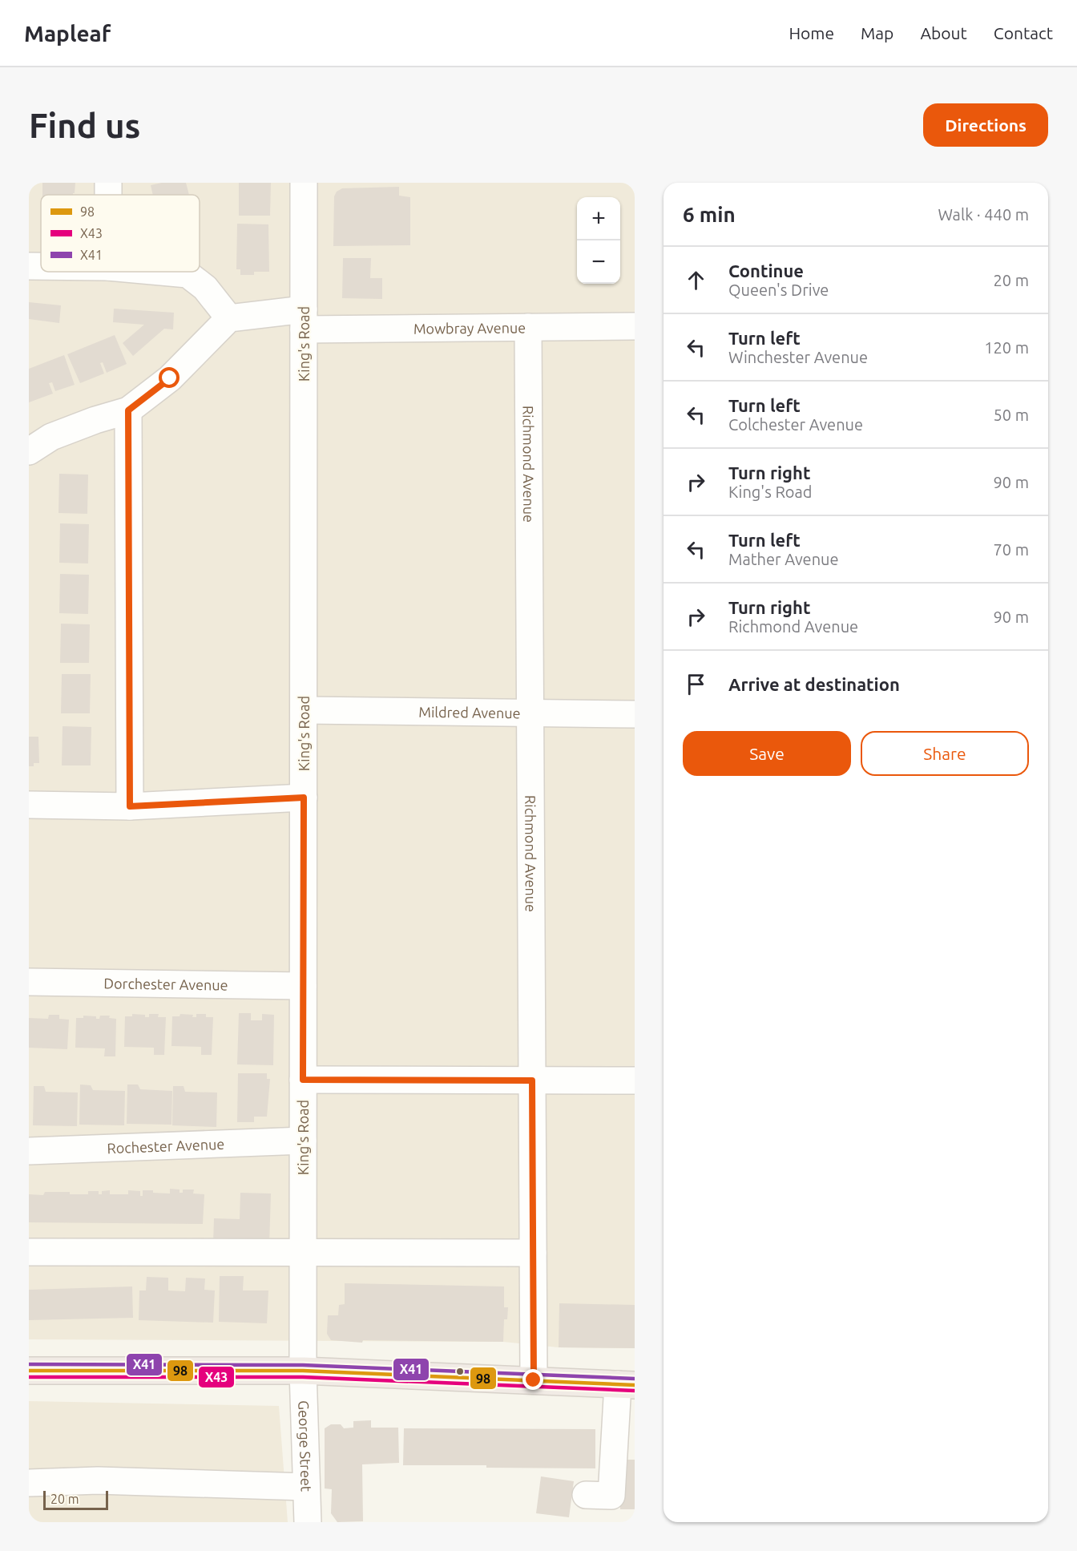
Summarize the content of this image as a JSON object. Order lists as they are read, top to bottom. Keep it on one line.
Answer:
{"streets":{"street":["Mowbray Avenue","King's Road","Richmond Avenue","Mildred Avenue","Dorchester Avenue","Rochester Avenue","George Street"]},"crossings":[["Mowbray Avenue","King's Road"],["Mowbray Avenue","Richmond Avenue"],["King's Road","Mildred Avenue"],["King's Road","Dorchester Avenue"],["King's Road","Rochester Avenue"],["King's Road","George Street"],["Richmond Avenue","Mildred Avenue"]],"lines":["transit line X41","transit line 98","transit line X43"],"legend":["98","X43","X41"],"scale_bar":"20 m","page":{"header":"Mapleaf","nav":["Home","Map","About","Contact"],"buttons":["Directions",["Save","Share"]],"title":"Find us","heading":["6 min","Walk · 440 m"],"map_buttons":["+","−"],"list":[["Continue","Queen's Drive","20 m"],["Turn left","Winchester Avenue","120 m"],["Turn left","Colchester Avenue","50 m"],["Turn right","King's Road","90 m"],["Turn left","Mather Avenue","70 m"],["Turn right","Richmond Avenue","90 m"],"Arrive at destination"],"scale":"20 m"}}
